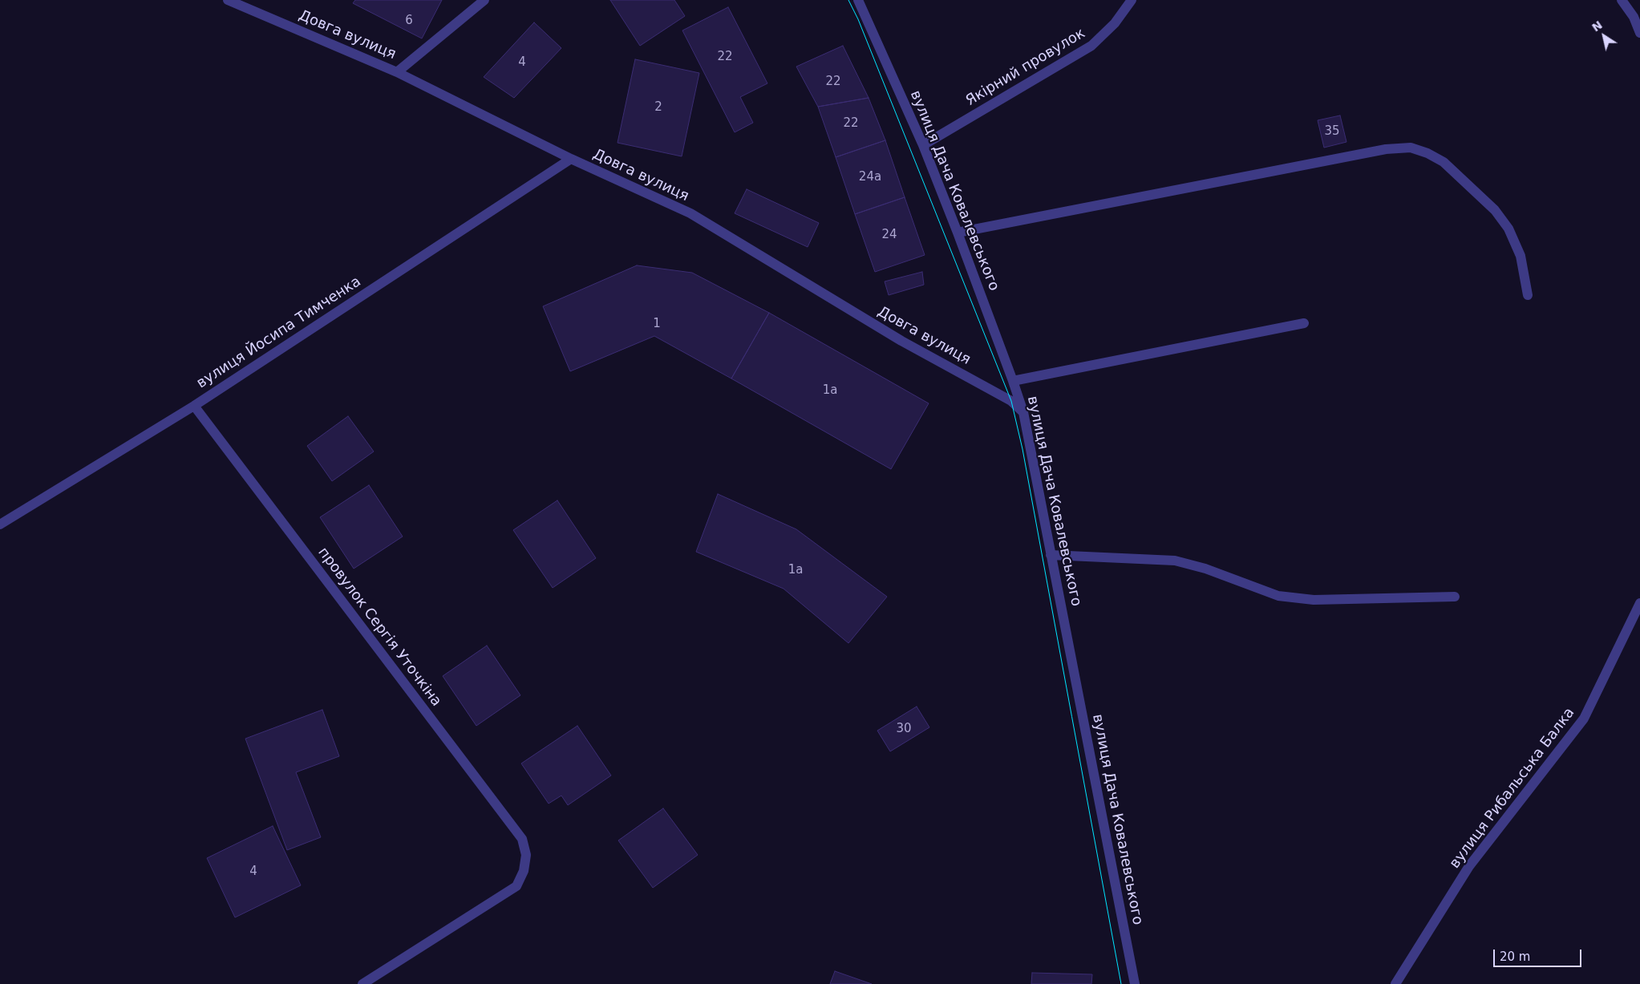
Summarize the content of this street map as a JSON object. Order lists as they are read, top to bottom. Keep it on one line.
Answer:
{"streets":{"street":["Довга вулиця","Якірний провулок","вулиця Дача Ковалевського","вулиця Йосипа Тимченка","провулок Сергія Уточкіна","вулиця Рибальська Балка"]},"crossings":[["Довга вулиця","вулиця Дача Ковалевського"],["Довга вулиця","вулиця Йосипа Тимченка"],["Якірний провулок","вулиця Дача Ковалевського"],["вулиця Йосипа Тимченка","провулок Сергія Уточкіна"]],"house_numbers":["6","22","4","22","2","22","35","24а","24","1","1а","1а","30","4"],"scale_bar":"20 m","north":"top left"}
